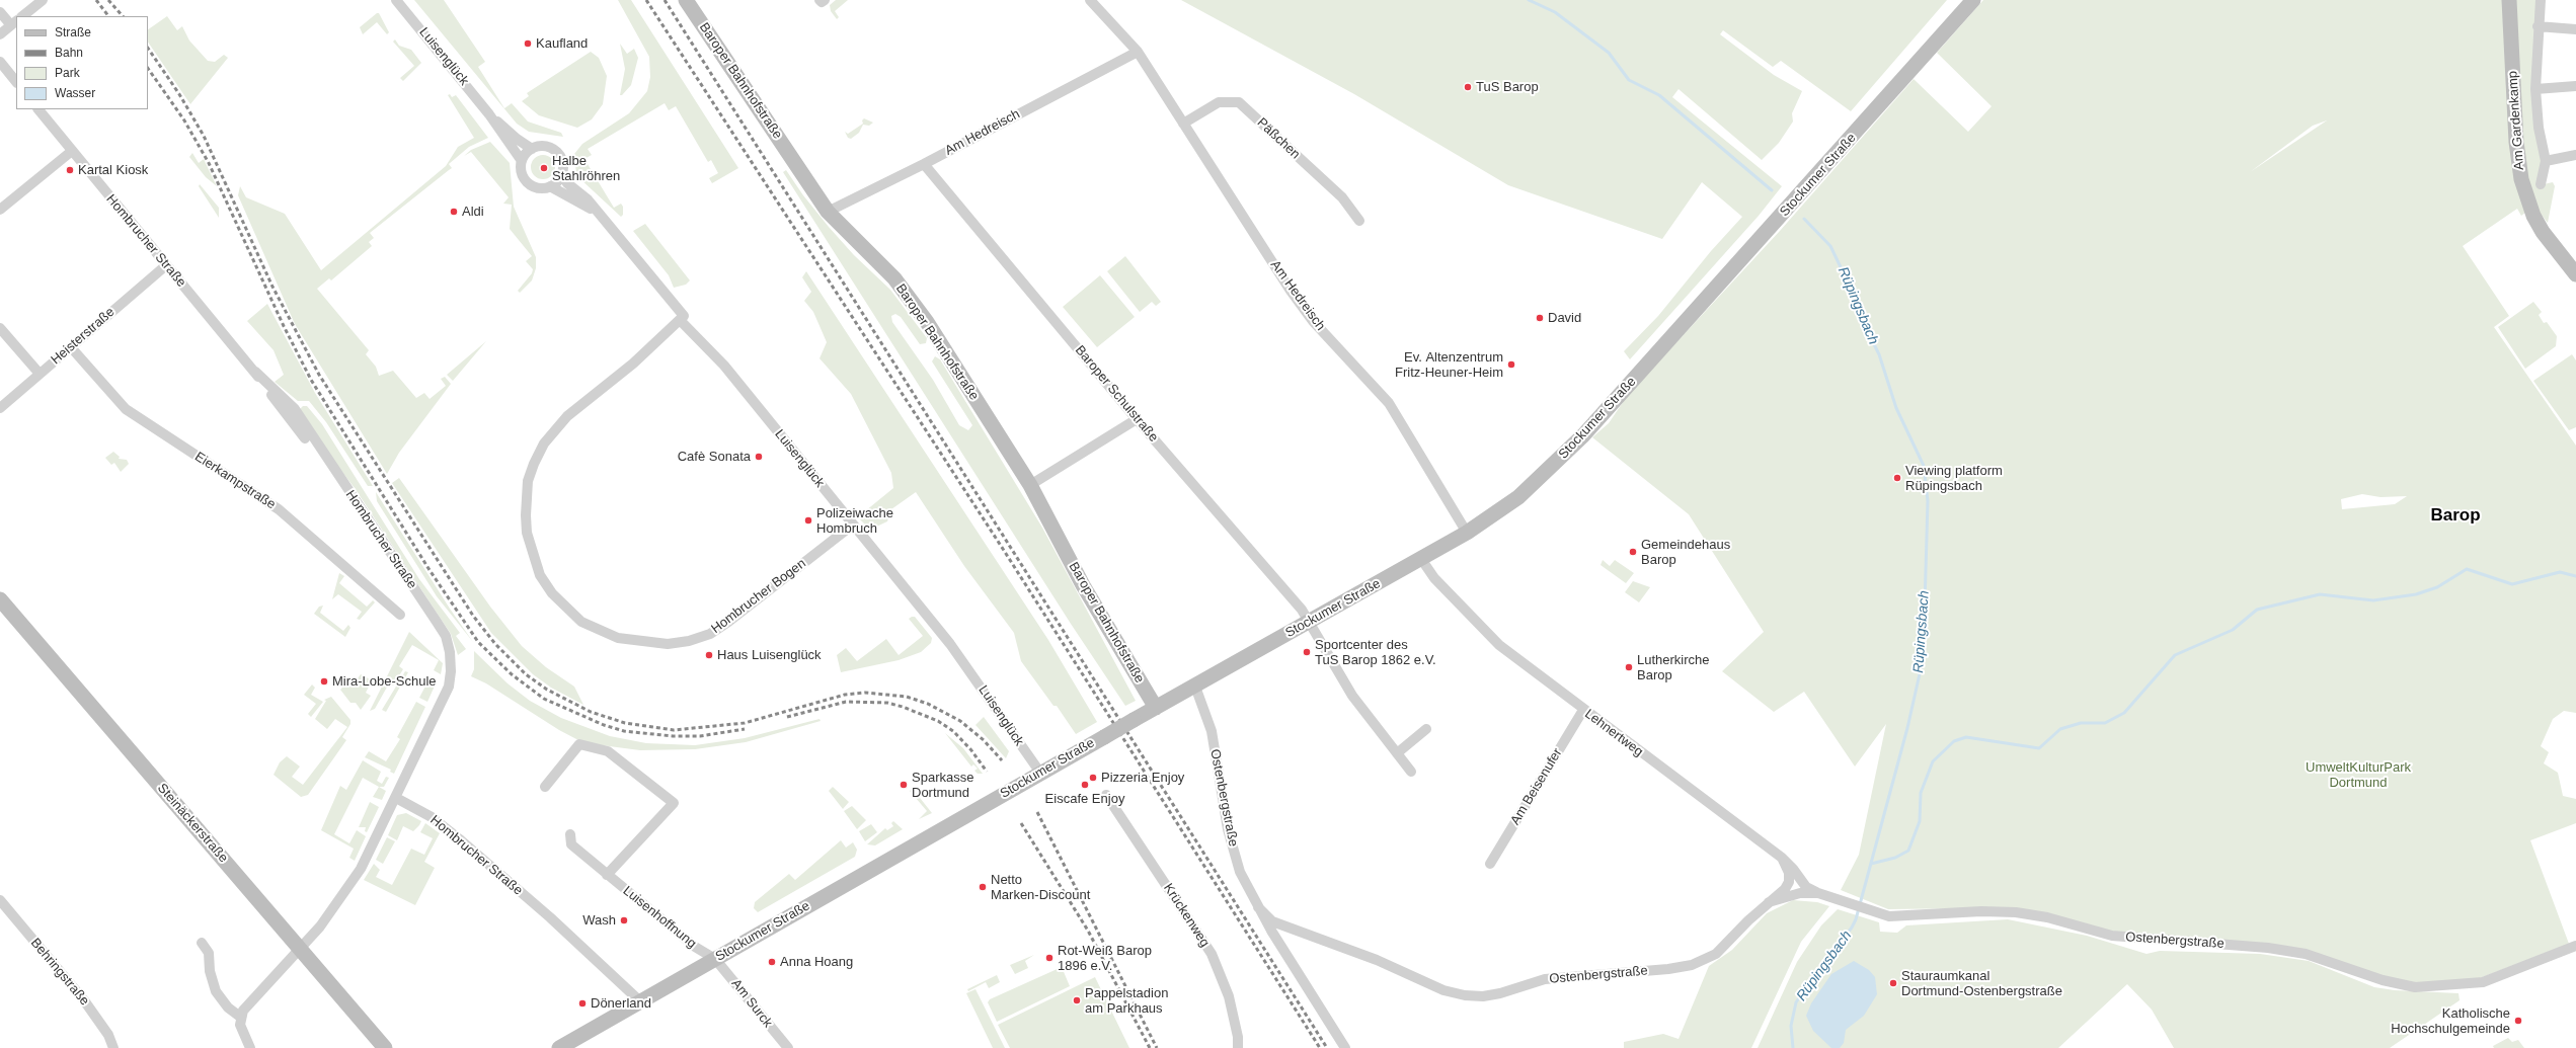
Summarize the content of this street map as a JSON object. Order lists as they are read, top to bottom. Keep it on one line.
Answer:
{"streets":{"main road":["Baroper Bahnhofstraße","Am Gardenkamp","Stockumer Straße","Steinäckerstraße"],"street":["Luisenglück","Am Hedreisch","Päßchen","Hombrucher Straße","Heisterstraße","Baroper Schulstraße","Eierkampstraße","Hombrucher Bogen","Lehnertweg","Am Beisenufer","Ostenbergstraße","Krückenweg","Luisenhoffnung","Behringstraße","Am Surck"]},"crossings":[["Luisenglück","Stockumer Straße"],["Luisenglück","Hombrucher Bogen"],["Baroper Bahnhofstraße","Am Hedreisch"],["Baroper Bahnhofstraße","Stockumer Straße"],["Am Hedreisch","Päßchen"],["Am Hedreisch","Stockumer Straße"],["Am Hedreisch","Baroper Schulstraße"],["Stockumer Straße","Hombrucher Straße"],["Stockumer Straße","Baroper Schulstraße"],["Stockumer Straße","Lehnertweg"],["Stockumer Straße","Ostenbergstraße"],["Stockumer Straße","Luisenhoffnung"],["Stockumer Straße","Am Surck"],["Hombrucher Straße","Heisterstraße"],["Heisterstraße","Eierkampstraße"],["Lehnertweg","Am Beisenufer"],["Lehnertweg","Ostenbergstraße"],["Luisenhoffnung","Am Surck"]],"districts":["Barop"],"water":["Rüpingsbach"],"parks":["UmweltKulturPark Dortmund"],"places":["Kaufland","TuS Barop","Halbe Stahlröhren","Kartal Kiosk","Aldi","David","Ev. Altenzentrum Fritz-Heuner-Heim","Cafè Sonata","Viewing platform Rüpingsbach","Polizeiwache Hombruch","Gemeindehaus Barop","Sportcenter des TuS Barop 1862 e.V.","Haus Luisenglück","Lutherkirche Barop","Mira-Lobe-Schule","Pizzeria Enjoy","Sparkasse Dortmund","Eiscafe Enjoy","Netto Marken-Discount","Wash","Rot-Weiß Barop 1896 e.V.","Anna Hoang","Stauraumkanal Dortmund-Ostenbergstraße","Pappelstadion am Parkhaus","Dönerland","Katholische Hochschulgemeinde"],"legend":["Straße","Bahn","Park","Wasser"]}
